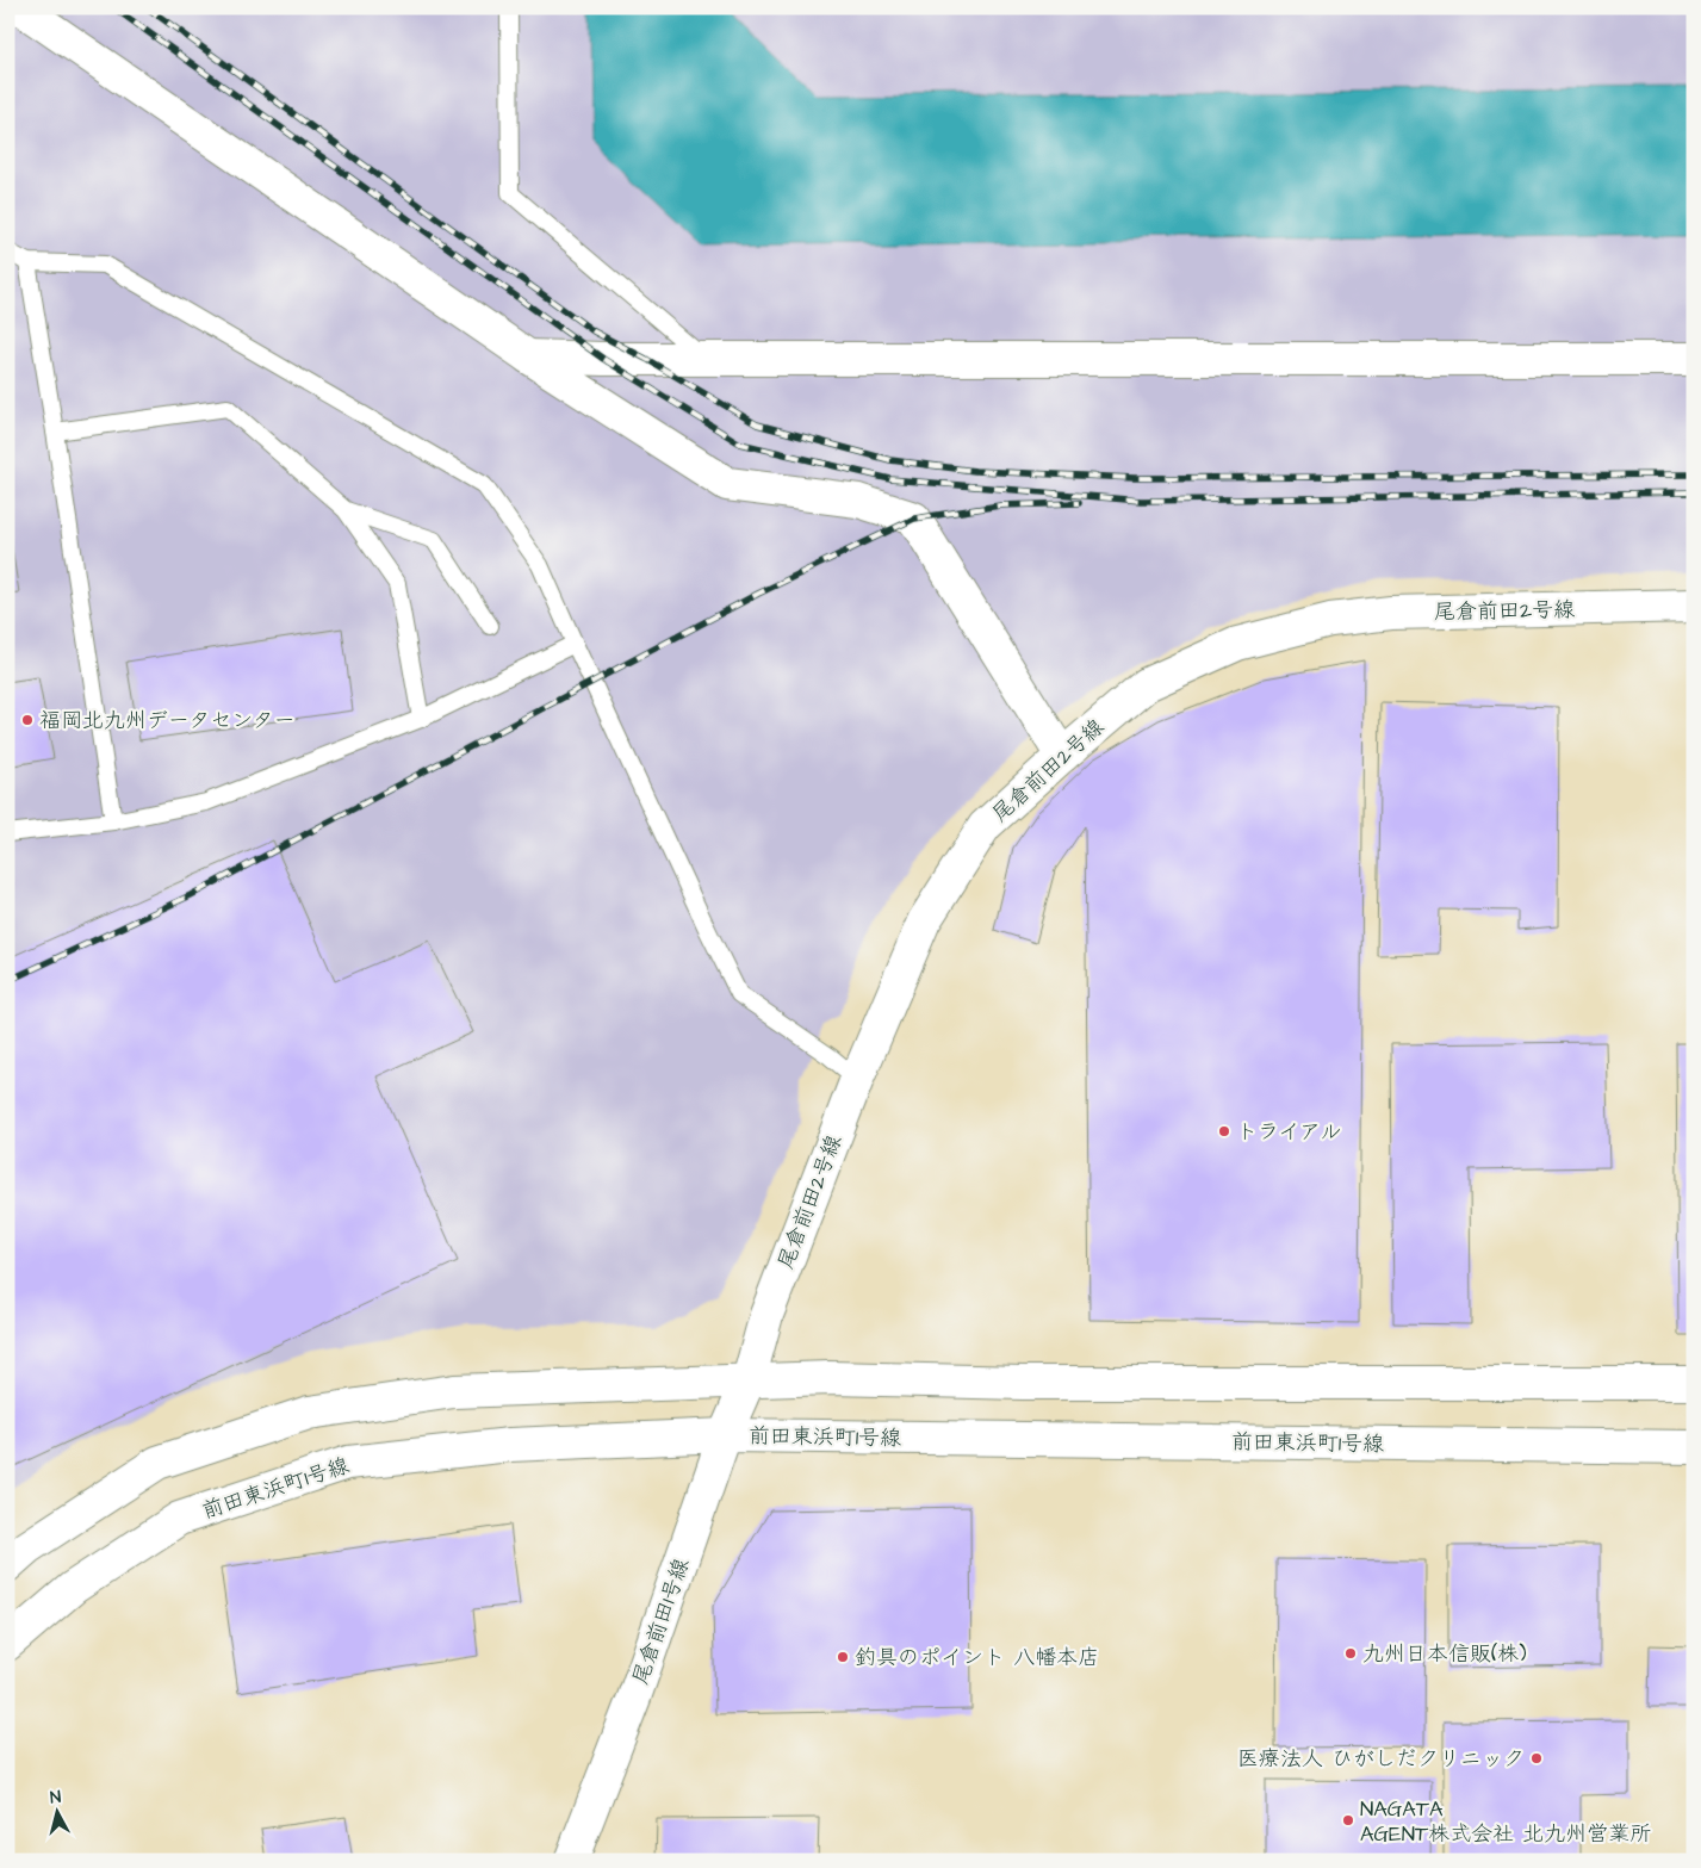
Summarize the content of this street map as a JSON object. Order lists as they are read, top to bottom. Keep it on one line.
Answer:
{"streets":{"street":["尾倉前田2号線","前田東浜町1号線","尾倉前田1号線"]},"crossings":[["尾倉前田2号線","尾倉前田1号線"],["前田東浜町1号線","尾倉前田1号線"]],"places":["福岡北九州データセンター","トライアル","九州日本信販(株)","釣具のポイント 八幡本店","医療法人 ひがしだクリニック","NAGATA AGENT株式会社 北九州営業所"],"north":"top"}
